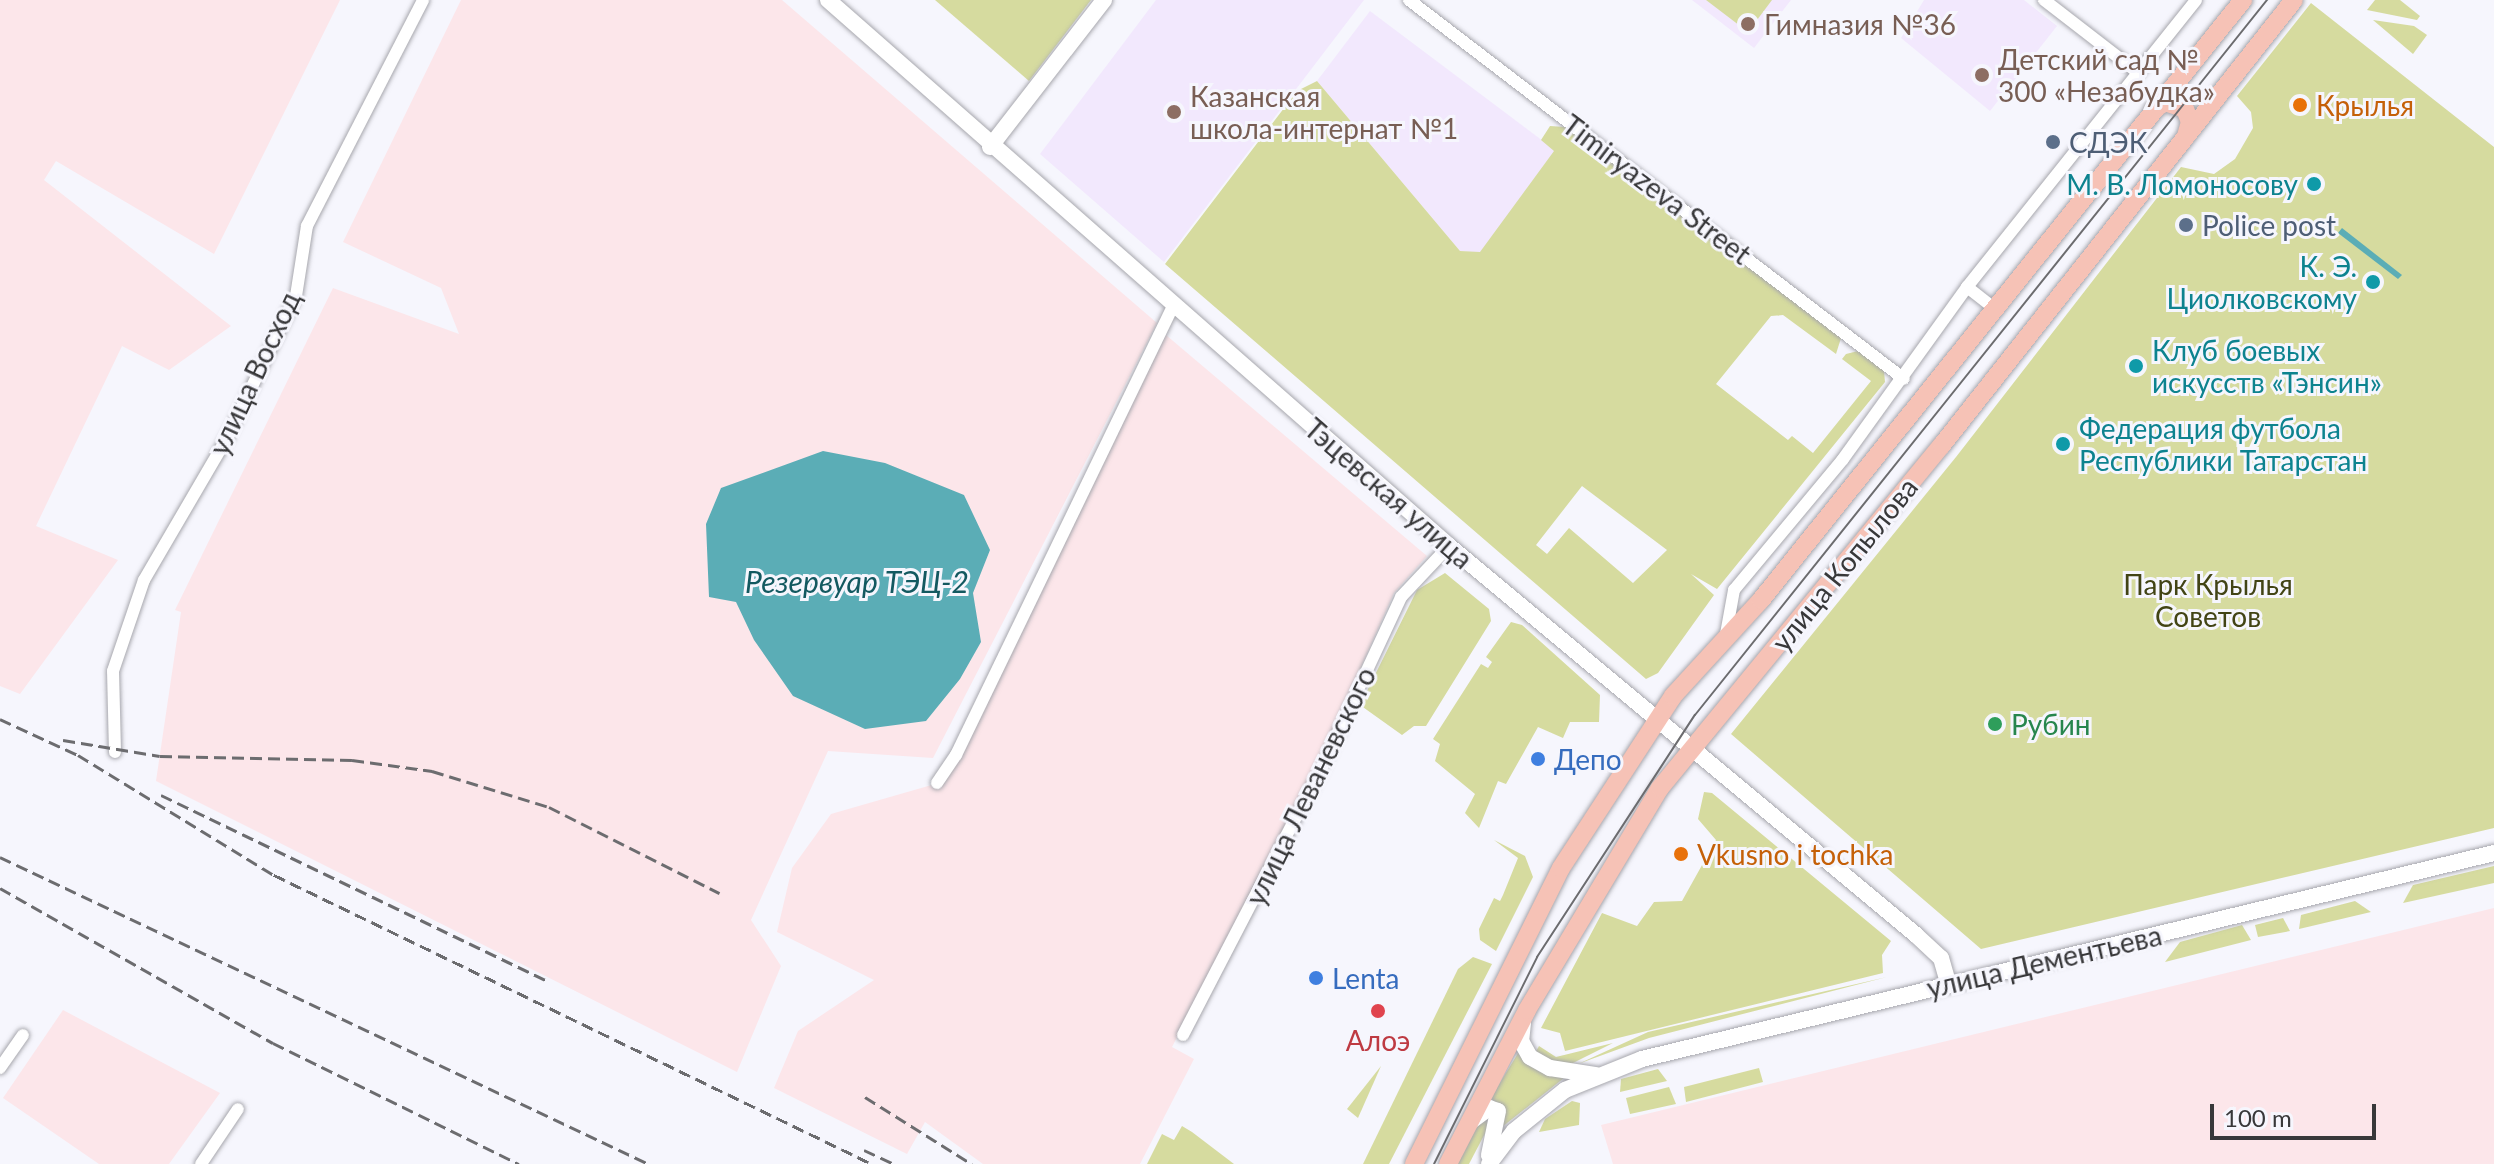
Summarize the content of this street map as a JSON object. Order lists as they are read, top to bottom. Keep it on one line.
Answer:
{"streets":{"main road":["Тэцевская улица","улица Копылова","улица Дементьева"],"street":["Timiryazeva Street","улица Восход","улица Леваневского"]},"crossings":[["Timiryazeva Street","улица Копылова"],["Тэцевская улица","улица Копылова"],["Тэцевская улица","улица Леваневского"],["Тэцевская улица","улица Дементьева"]],"water":["Резервуар ТЭЦ-2"],"parks":["Парк Крылья Советов"],"places":["Гимназия №36","Детский сад № 300 «Незабудка»","Крылья","Казанская школа-интернат №1","СДЭК","М. В. Ломоносову","Police post","К. Э. Циолковскому","Клуб боевых искусств «Тэнсин»","Федерация футбола Республики Татарстан","Рубин","Депо","Vkusno i tochka","Lenta","Алоэ"],"scale_bar":"100 m"}
